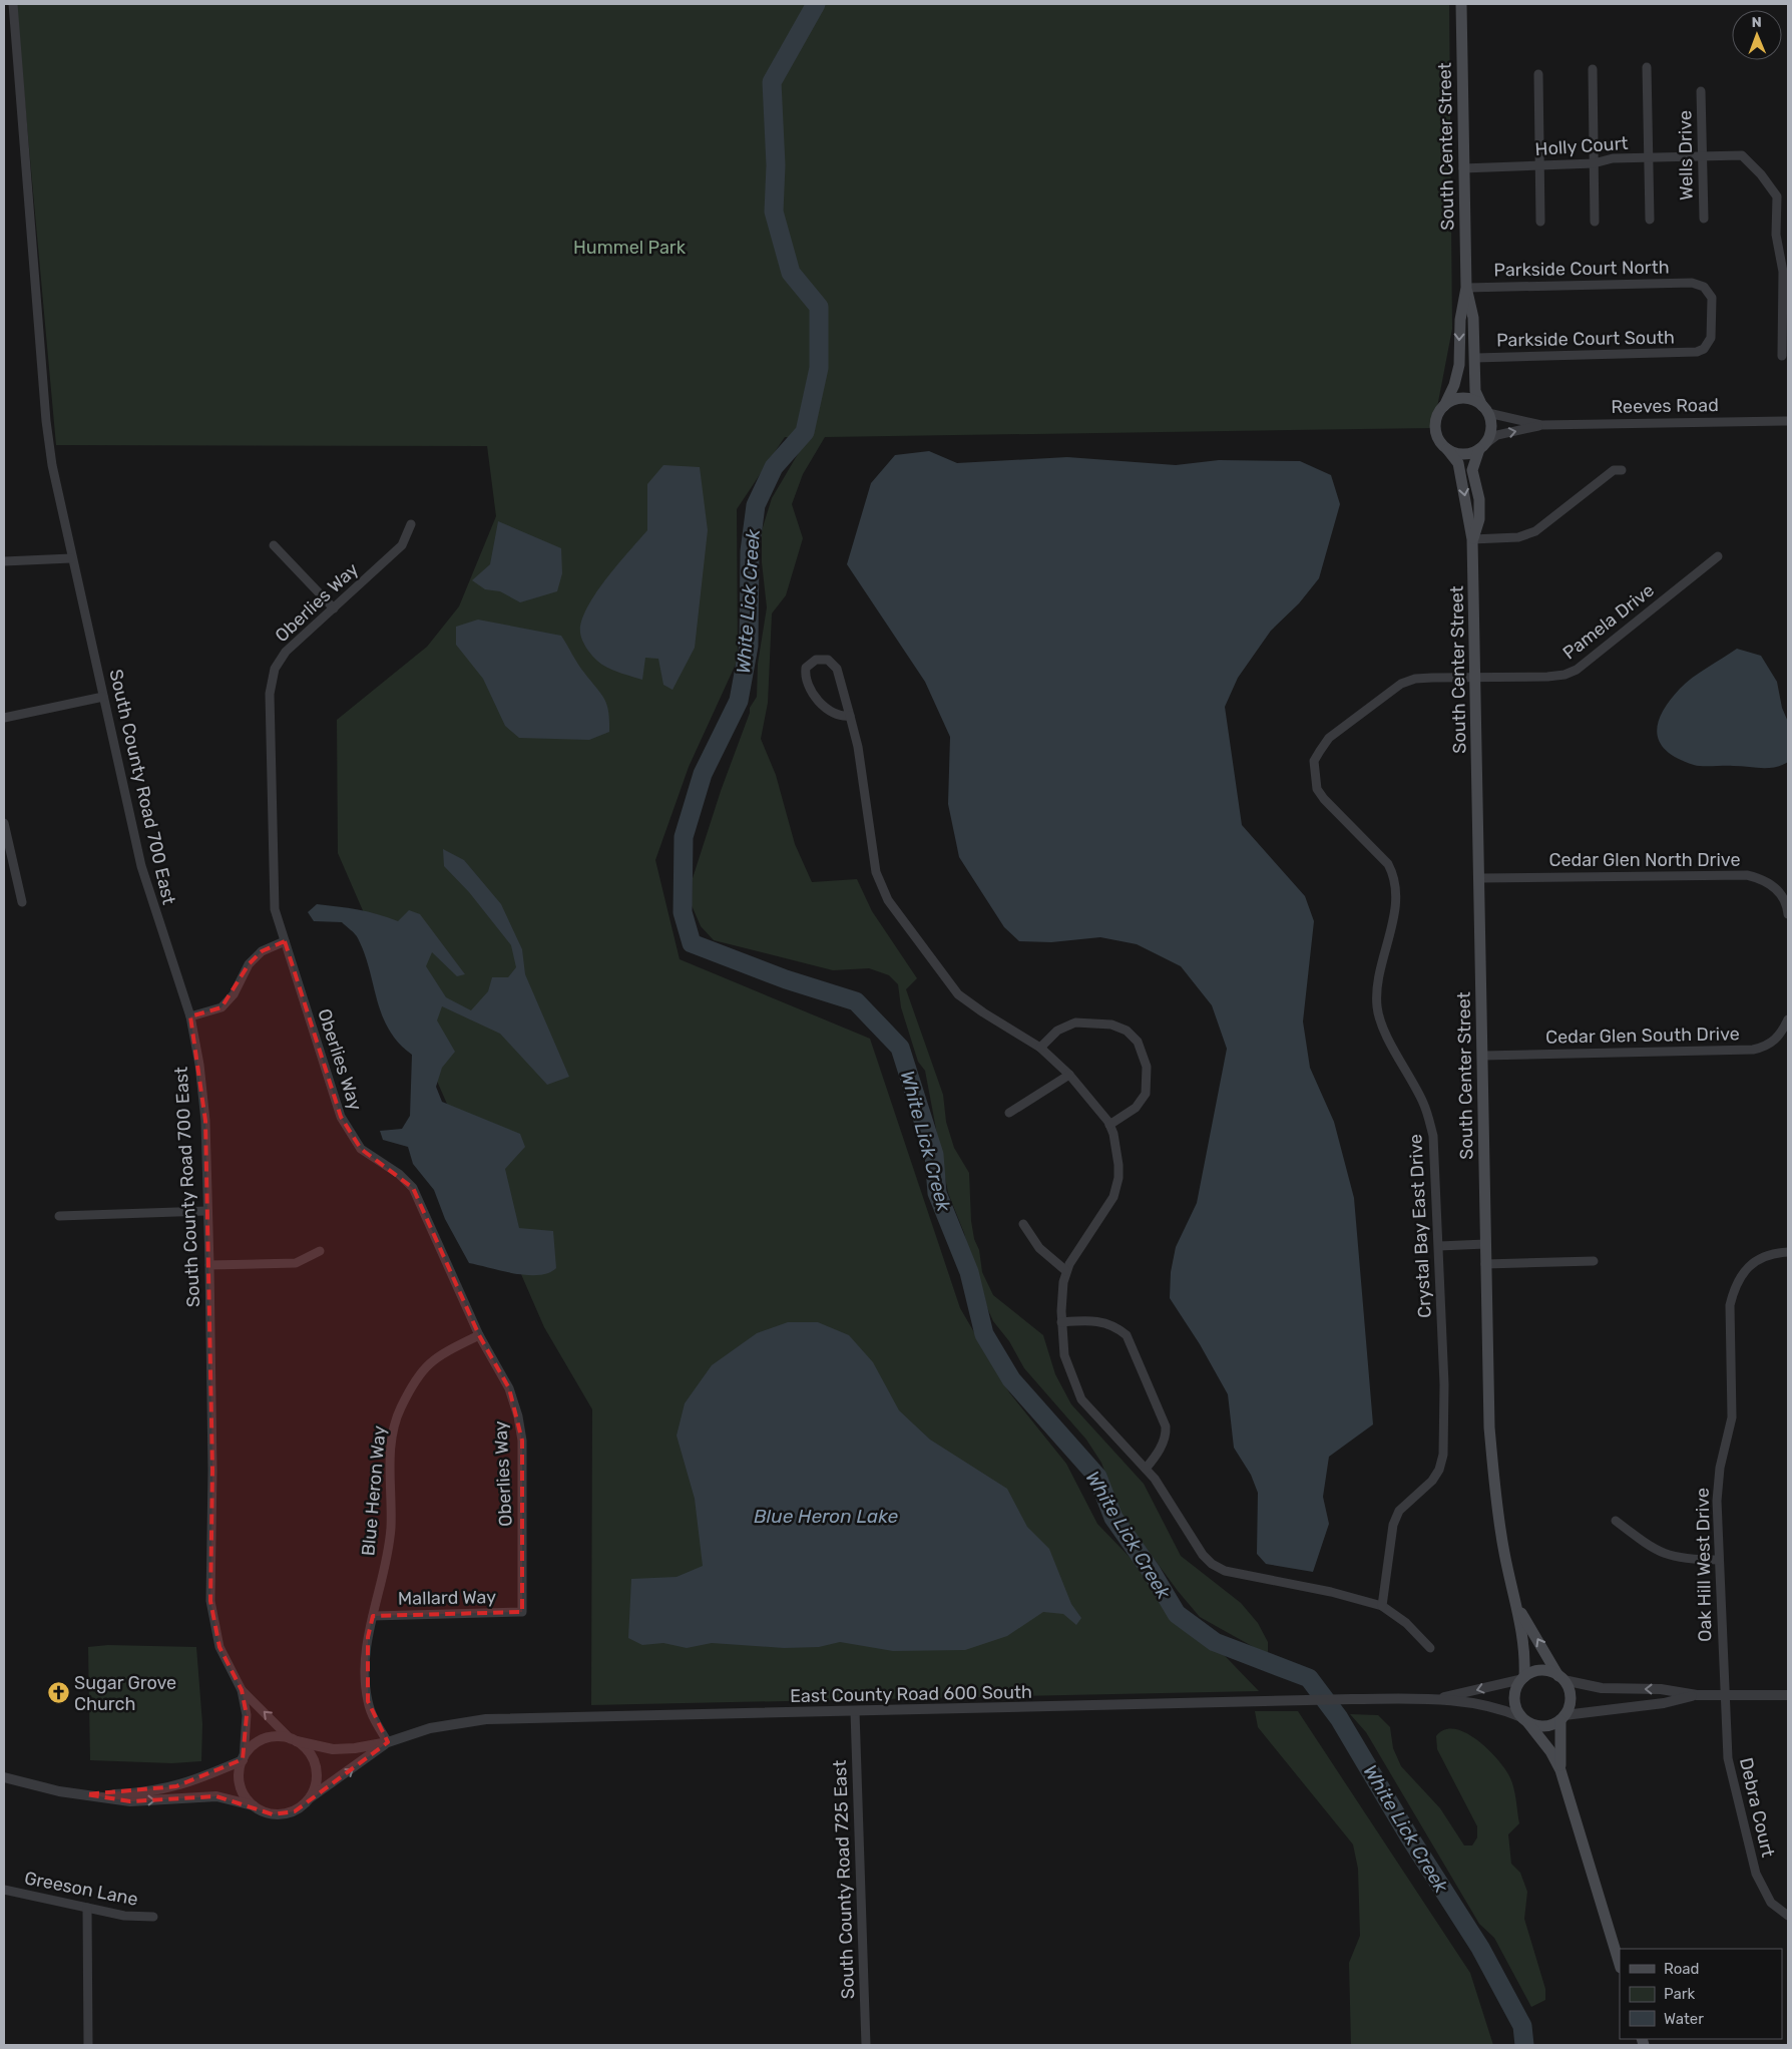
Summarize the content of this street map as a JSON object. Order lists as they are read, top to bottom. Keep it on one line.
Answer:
{"streets":{"main road":["South Center Street"],"street":["Holly Court","Wells Drive","Parkside Court North","Parkside Court South","Reeves Road","Oberlies Way","Pamela Drive","South County Road 700 East","Cedar Glen North Drive","Cedar Glen South Drive","Crystal Bay East Drive","Blue Heron Way","Oak Hill West Drive","Mallard Way","East County Road 600 South","Debra Court","South County Road 725 East","Greeson Lane"]},"crossings":[["South Center Street","Holly Court"],["South Center Street","Parkside Court North"],["South Center Street","Parkside Court South"],["South Center Street","Reeves Road"],["South Center Street","Pamela Drive"],["South Center Street","Cedar Glen North Drive"],["South Center Street","Cedar Glen South Drive"],["South Center Street","Crystal Bay East Drive"],["South Center Street","East County Road 600 South"],["Holly Court","Wells Drive"],["Parkside Court North","Parkside Court South"],["Oberlies Way","Blue Heron Way"],["Oberlies Way","Mallard Way"],["Pamela Drive","Crystal Bay East Drive"],["South County Road 700 East","East County Road 600 South"],["Blue Heron Way","Mallard Way"],["Blue Heron Way","East County Road 600 South"],["Oak Hill West Drive","Debra Court"],["East County Road 600 South","South County Road 725 East"]],"water":["White Lick Creek","Blue Heron Lake"],"parks":["Hummel Park"],"places":{"church":["Sugar Grove Church"]},"legend":["Road","Park","Water"],"north":"top"}
